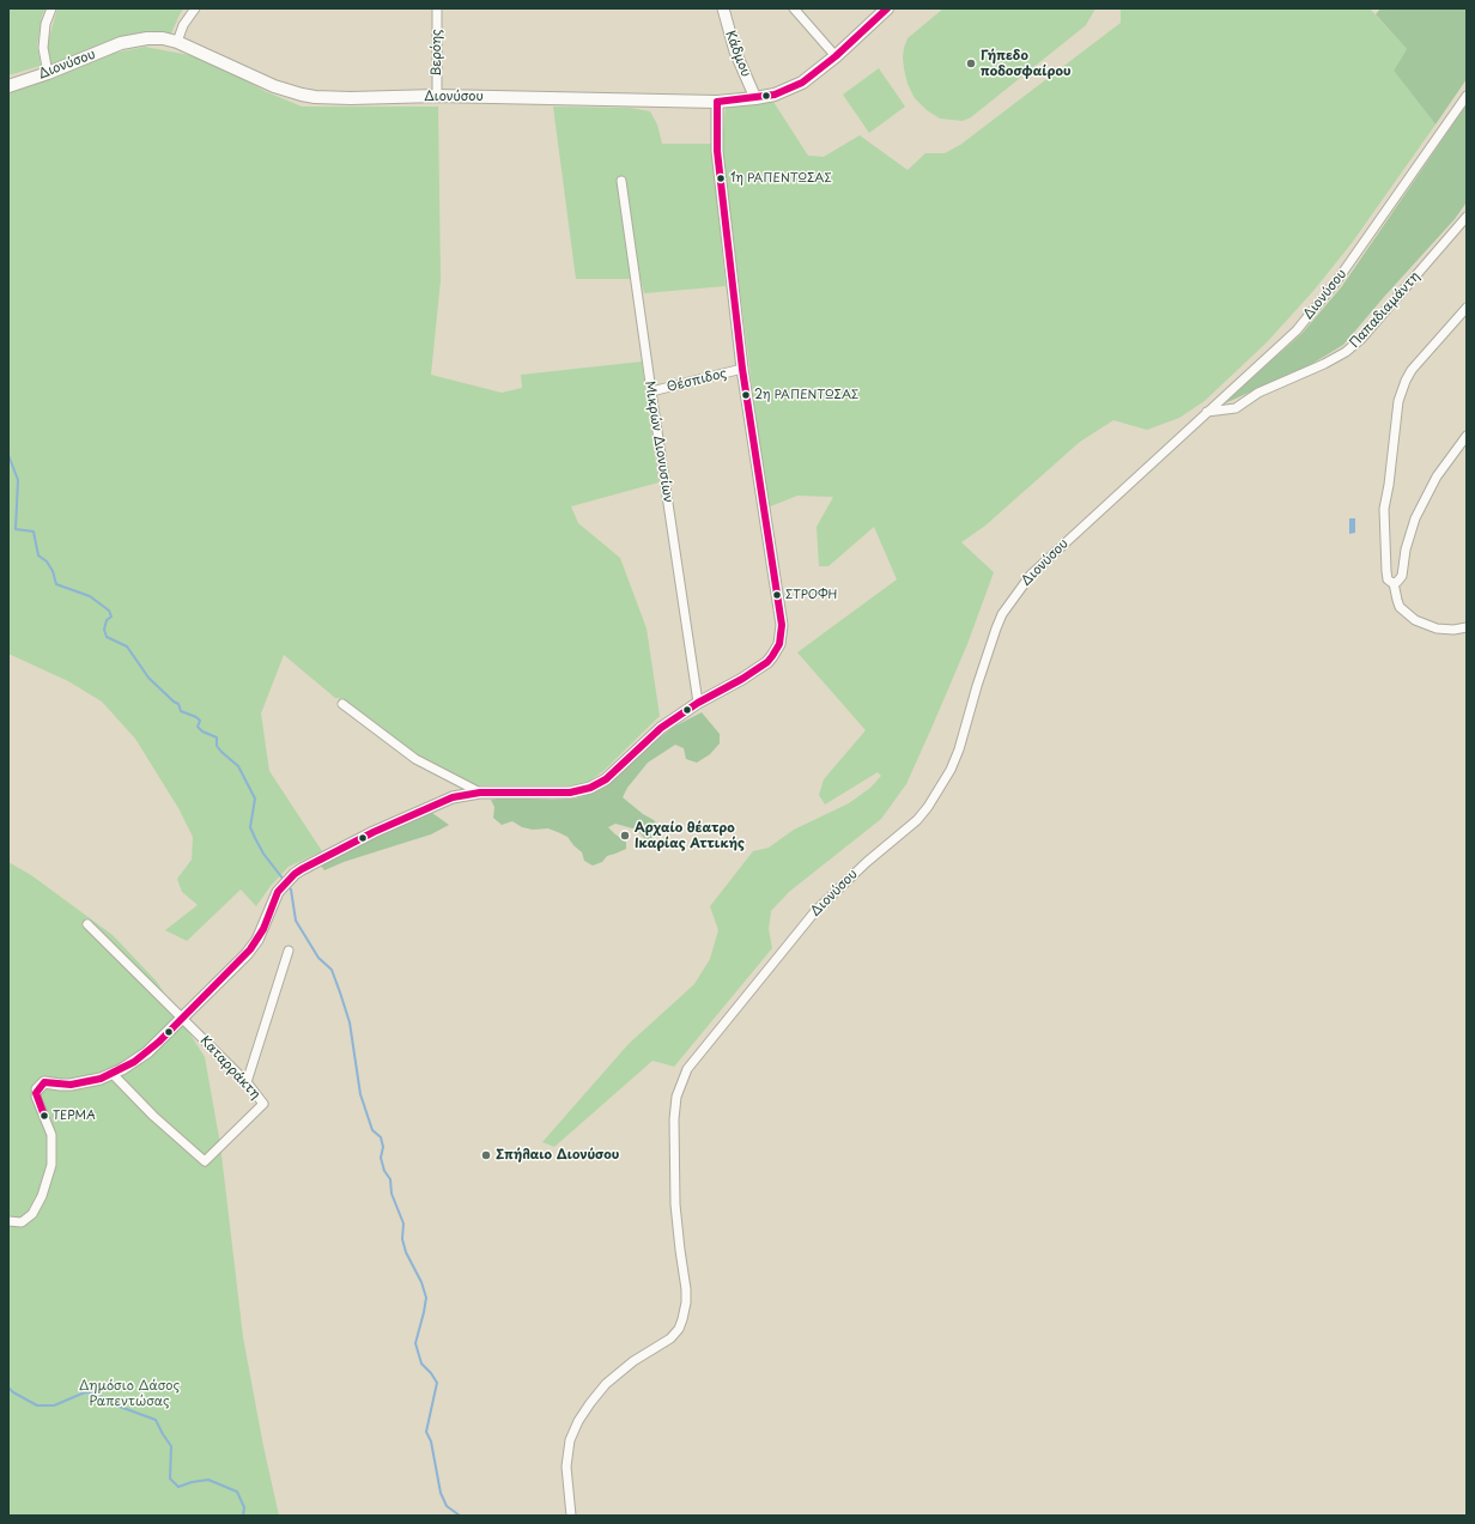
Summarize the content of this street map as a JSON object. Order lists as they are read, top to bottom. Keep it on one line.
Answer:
{"streets":{"main road":["Διονύσου"],"street":["Βερόης","Κάδμου","Παπαδιαμάντη","Θέσπιδος","Μικρών Διονυσίων","Καταρράκτη"]},"crossings":[["Βερόης","Διονύσου"],["Κάδμου","Διονύσου"],["Διονύσου","Παπαδιαμάντη"],["Θέσπιδος","Μικρών Διονυσίων"]],"parks":["Δημόσιο Δάσος Ραπεντώσας"],"places":["Γήπεδο ποδοσφαίρου","1η ΡΑΠΕΝΤΩΣΑΣ","2η ΡΑΠΕΝΤΩΣΑΣ","ΣΤΡΟΦΗ","Αρχαίο θέατρο Ικαρίας Αττικής","ΤΕΡΜΑ","Σπήλαιο Διονύσου"]}
